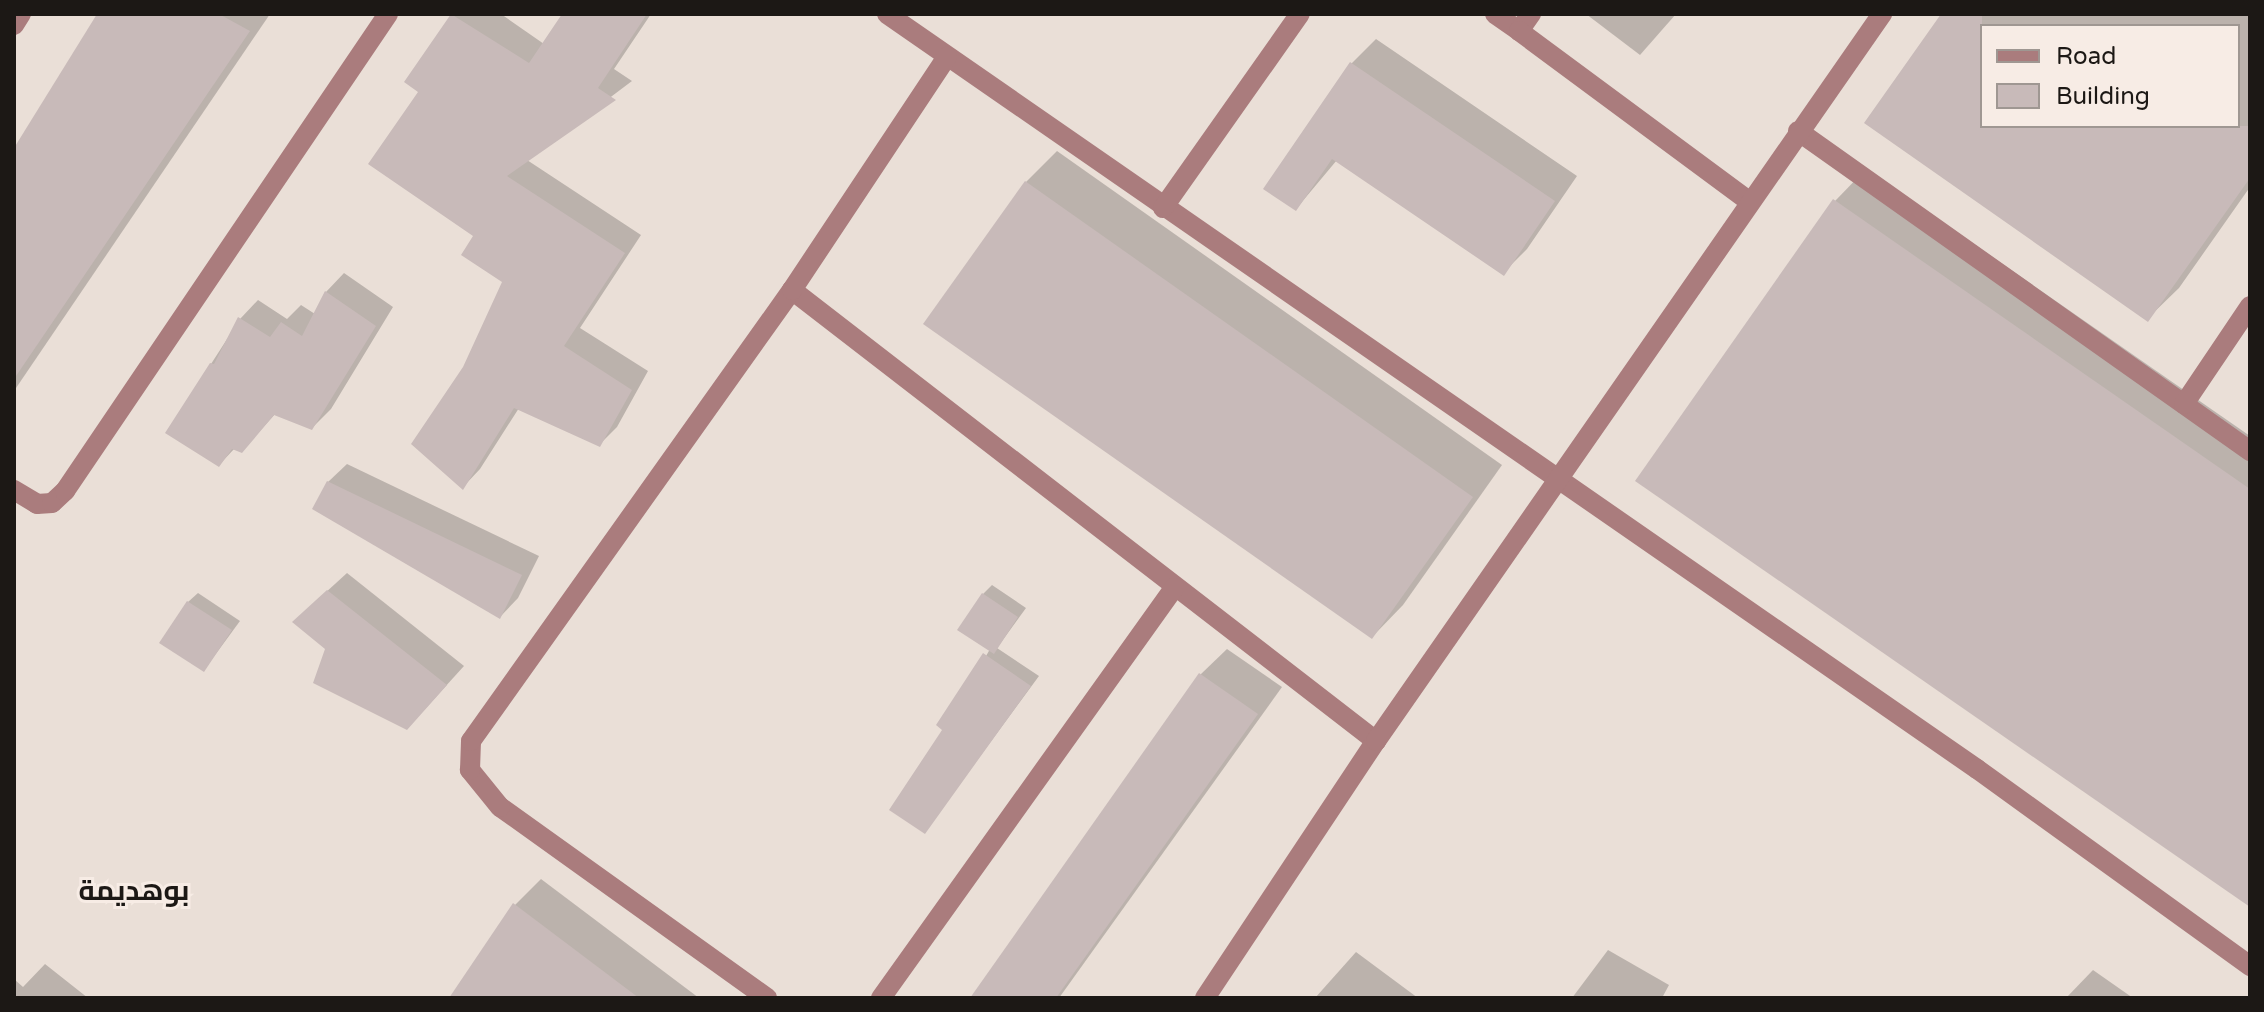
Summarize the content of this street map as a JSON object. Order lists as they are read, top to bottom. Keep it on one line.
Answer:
{"districts":["بوهديمة"],"legend":["Road","Building"]}
